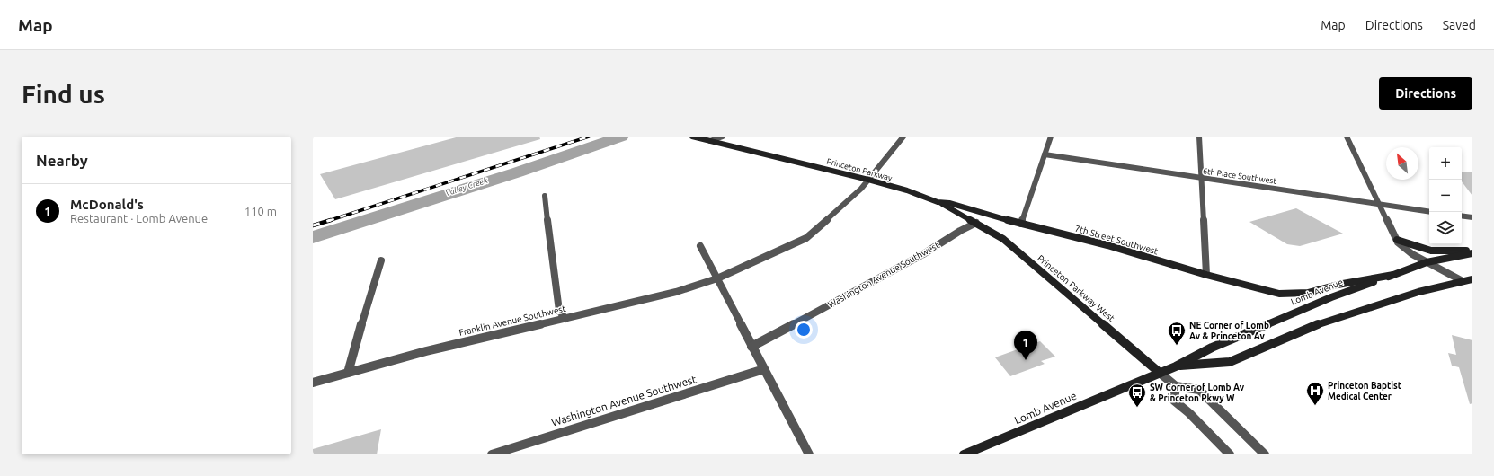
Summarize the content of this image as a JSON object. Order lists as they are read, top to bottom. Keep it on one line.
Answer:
{"streets":{"main road":["Princeton Parkway","7th Street Southwest","Princeton Parkway West","Lomb Avenue"],"street":["6th Place Southwest","Washington Avenue Southwest","Franklin Avenue Southwest"]},"crossings":[["Princeton Parkway","7th Street Southwest"],["Princeton Parkway","Franklin Avenue Southwest"],["7th Street Southwest","Lomb Avenue"],["Washington Avenue Southwest","Princeton Parkway West"],["Princeton Parkway West","Lomb Avenue"]],"water":["Valley Creek"],"places":{"bus stop":["NE Corner of Lomb Av & Princeton Av","SW Corner of Lomb Av & Princeton Pkwy W"],"hospital":["Princeton Baptist Medical Center"]},"north":"top left","page":{"header":"Map","nav":["Map","Directions","Saved"],"buttons":"Directions","title":"Find us","heading":"Nearby","map_buttons":["+","−"],"list":[{"mark":"1","name":"McDonald's","note":"Restaurant · Lomb Avenue","value":"110 m"}],"pins":"1"}}
